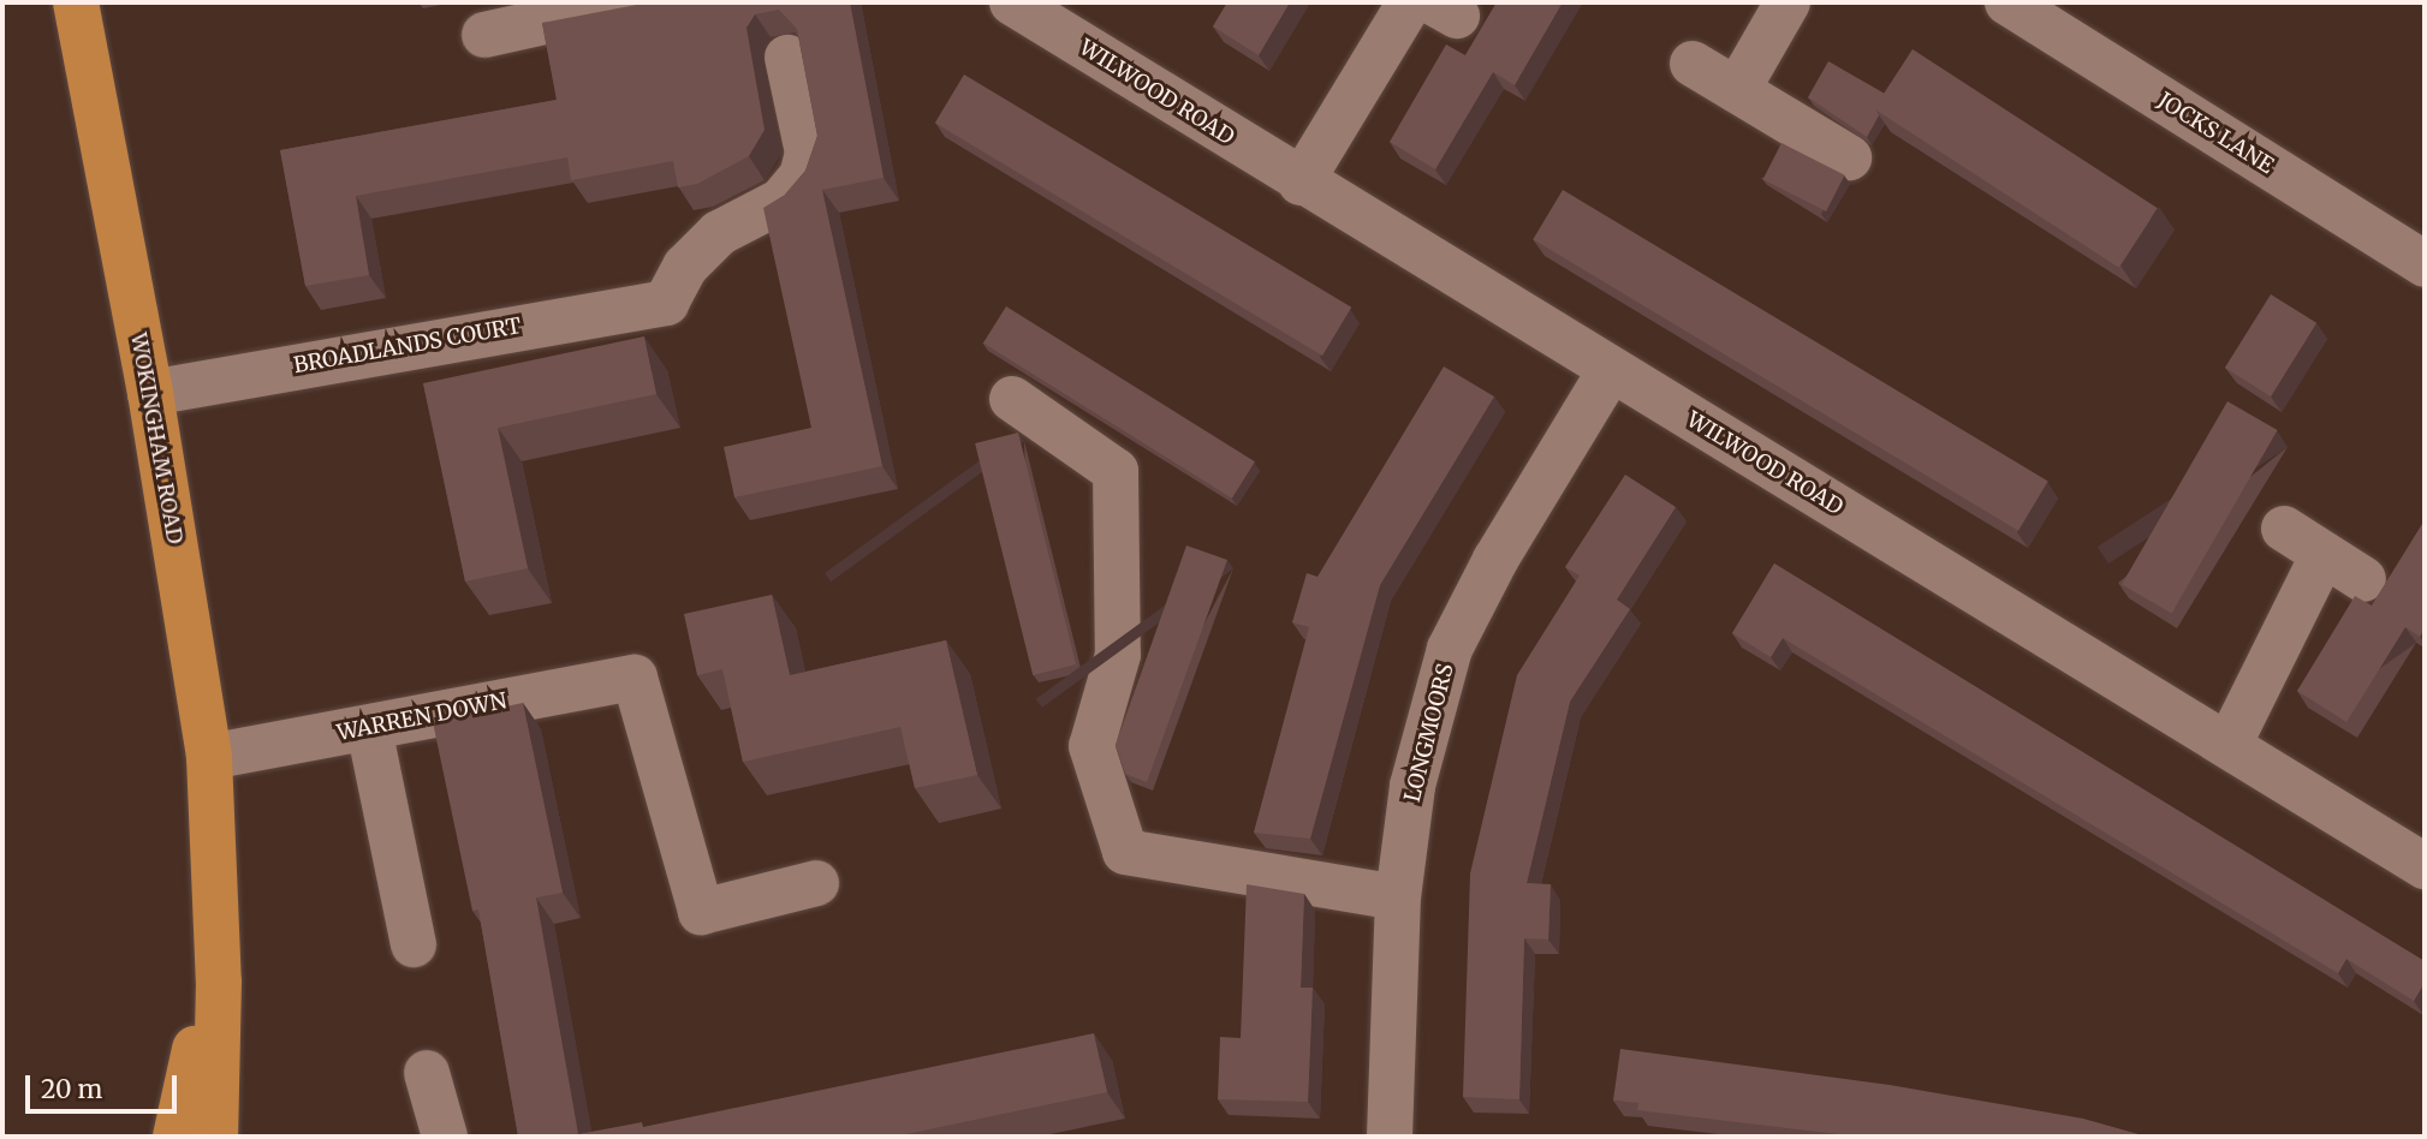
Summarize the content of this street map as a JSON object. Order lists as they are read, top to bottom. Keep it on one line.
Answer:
{"streets":{"main road":["WOKINGHAM ROAD"],"street":["WILWOOD ROAD","JOCKS LANE","BROADLANDS COURT","WARREN DOWN","LONGMOORS"]},"crossings":[["WILWOOD ROAD","LONGMOORS"],["BROADLANDS COURT","WOKINGHAM ROAD"],["WOKINGHAM ROAD","WARREN DOWN"]],"scale_bar":"20 m"}
